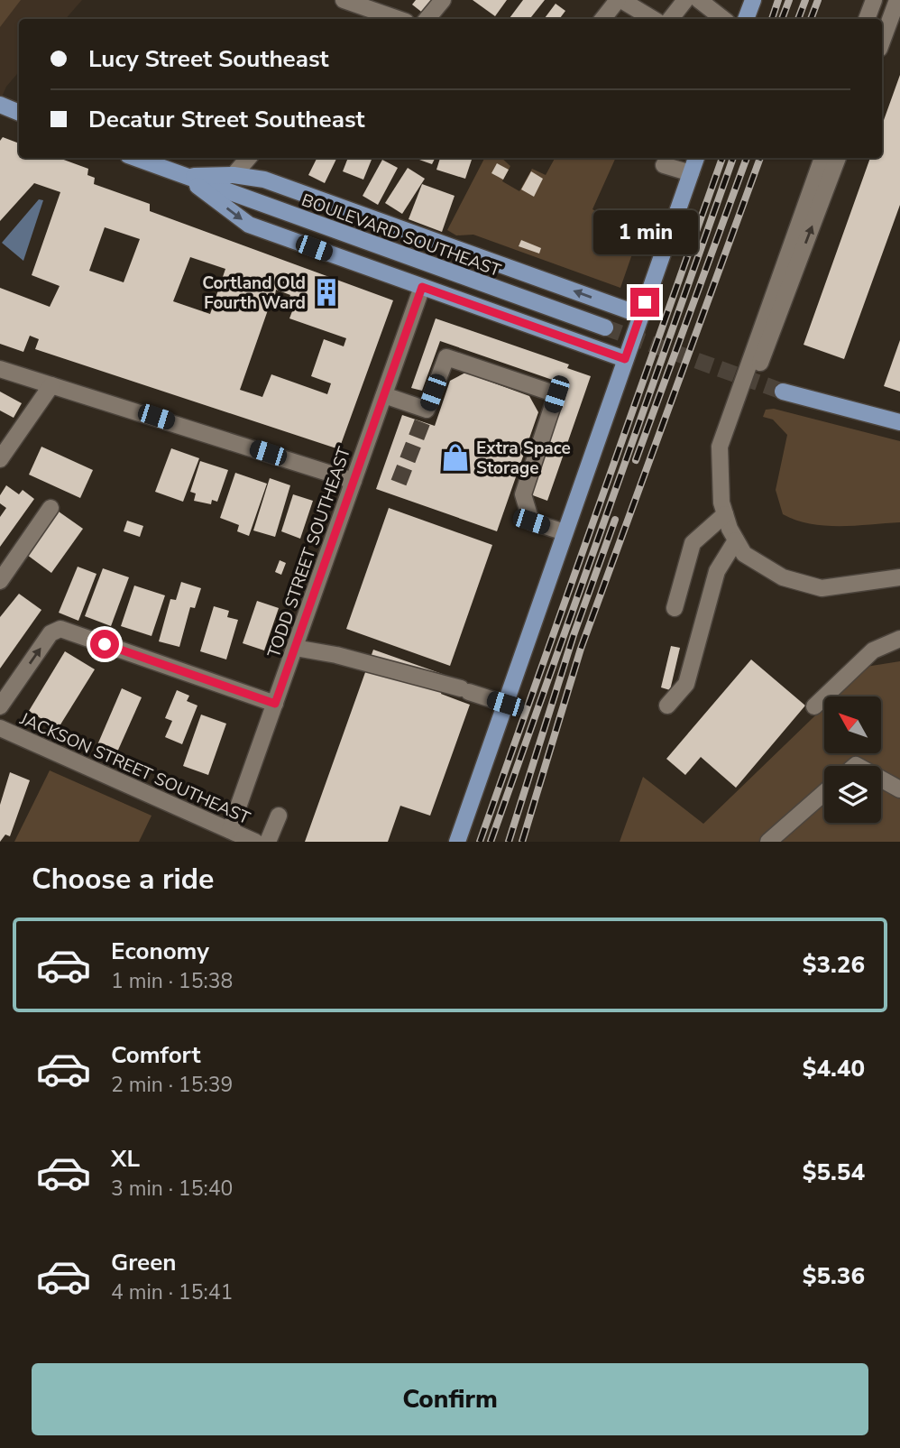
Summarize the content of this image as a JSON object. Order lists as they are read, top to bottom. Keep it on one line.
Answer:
{"streets":{"main road":["BOULEVARD SOUTHEAST"],"street":["TODD STREET SOUTHEAST","JACKSON STREET SOUTHEAST"]},"crossings":[["TODD STREET SOUTHEAST","JACKSON STREET SOUTHEAST"]],"places":{"building":["Cortland Old Fourth Ward"],"shop":["Extra Space Storage"]},"north":"top left","page":{"banner":["Lucy Street Southeast","Decatur Street Southeast"],"bubble":"1 min","heading":"Choose a ride","list":[{"name":"Economy","note":"1 min · 15:38","value":"$3.26"},{"name":"Comfort","note":"2 min · 15:39","value":"$4.40"},{"name":"XL","note":"3 min · 15:40","value":"$5.54"},{"name":"Green","note":"4 min · 15:41","value":"$5.36"}],"buttons":"Confirm"}}
